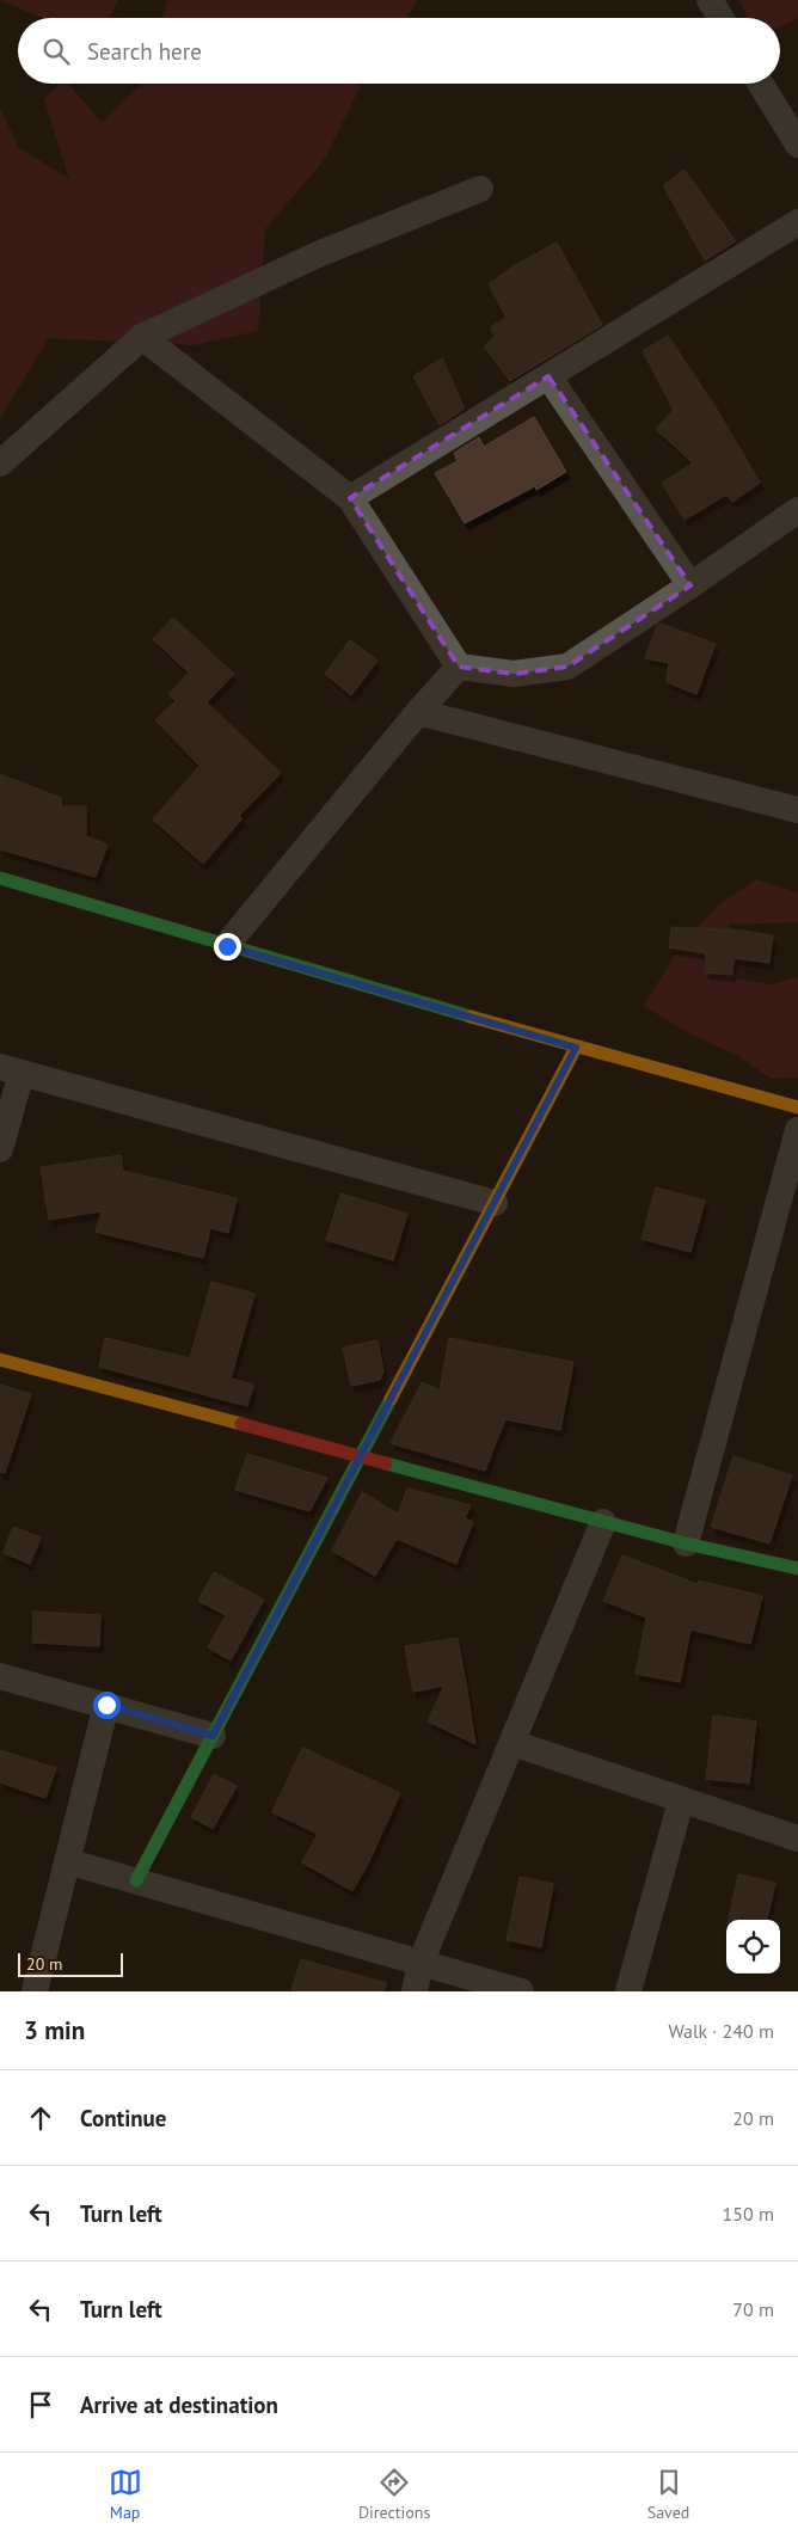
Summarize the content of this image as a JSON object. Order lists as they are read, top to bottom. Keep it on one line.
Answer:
{"scale_bar":"20 m","page":{"search":"Search here","scale":"20 m","heading":["3 min","Walk · 240 m"],"list":[["Continue","20 m"],["Turn left","150 m"],["Turn left","70 m"],"Arrive at destination"],"nav":["Map","Directions","Saved"]}}
